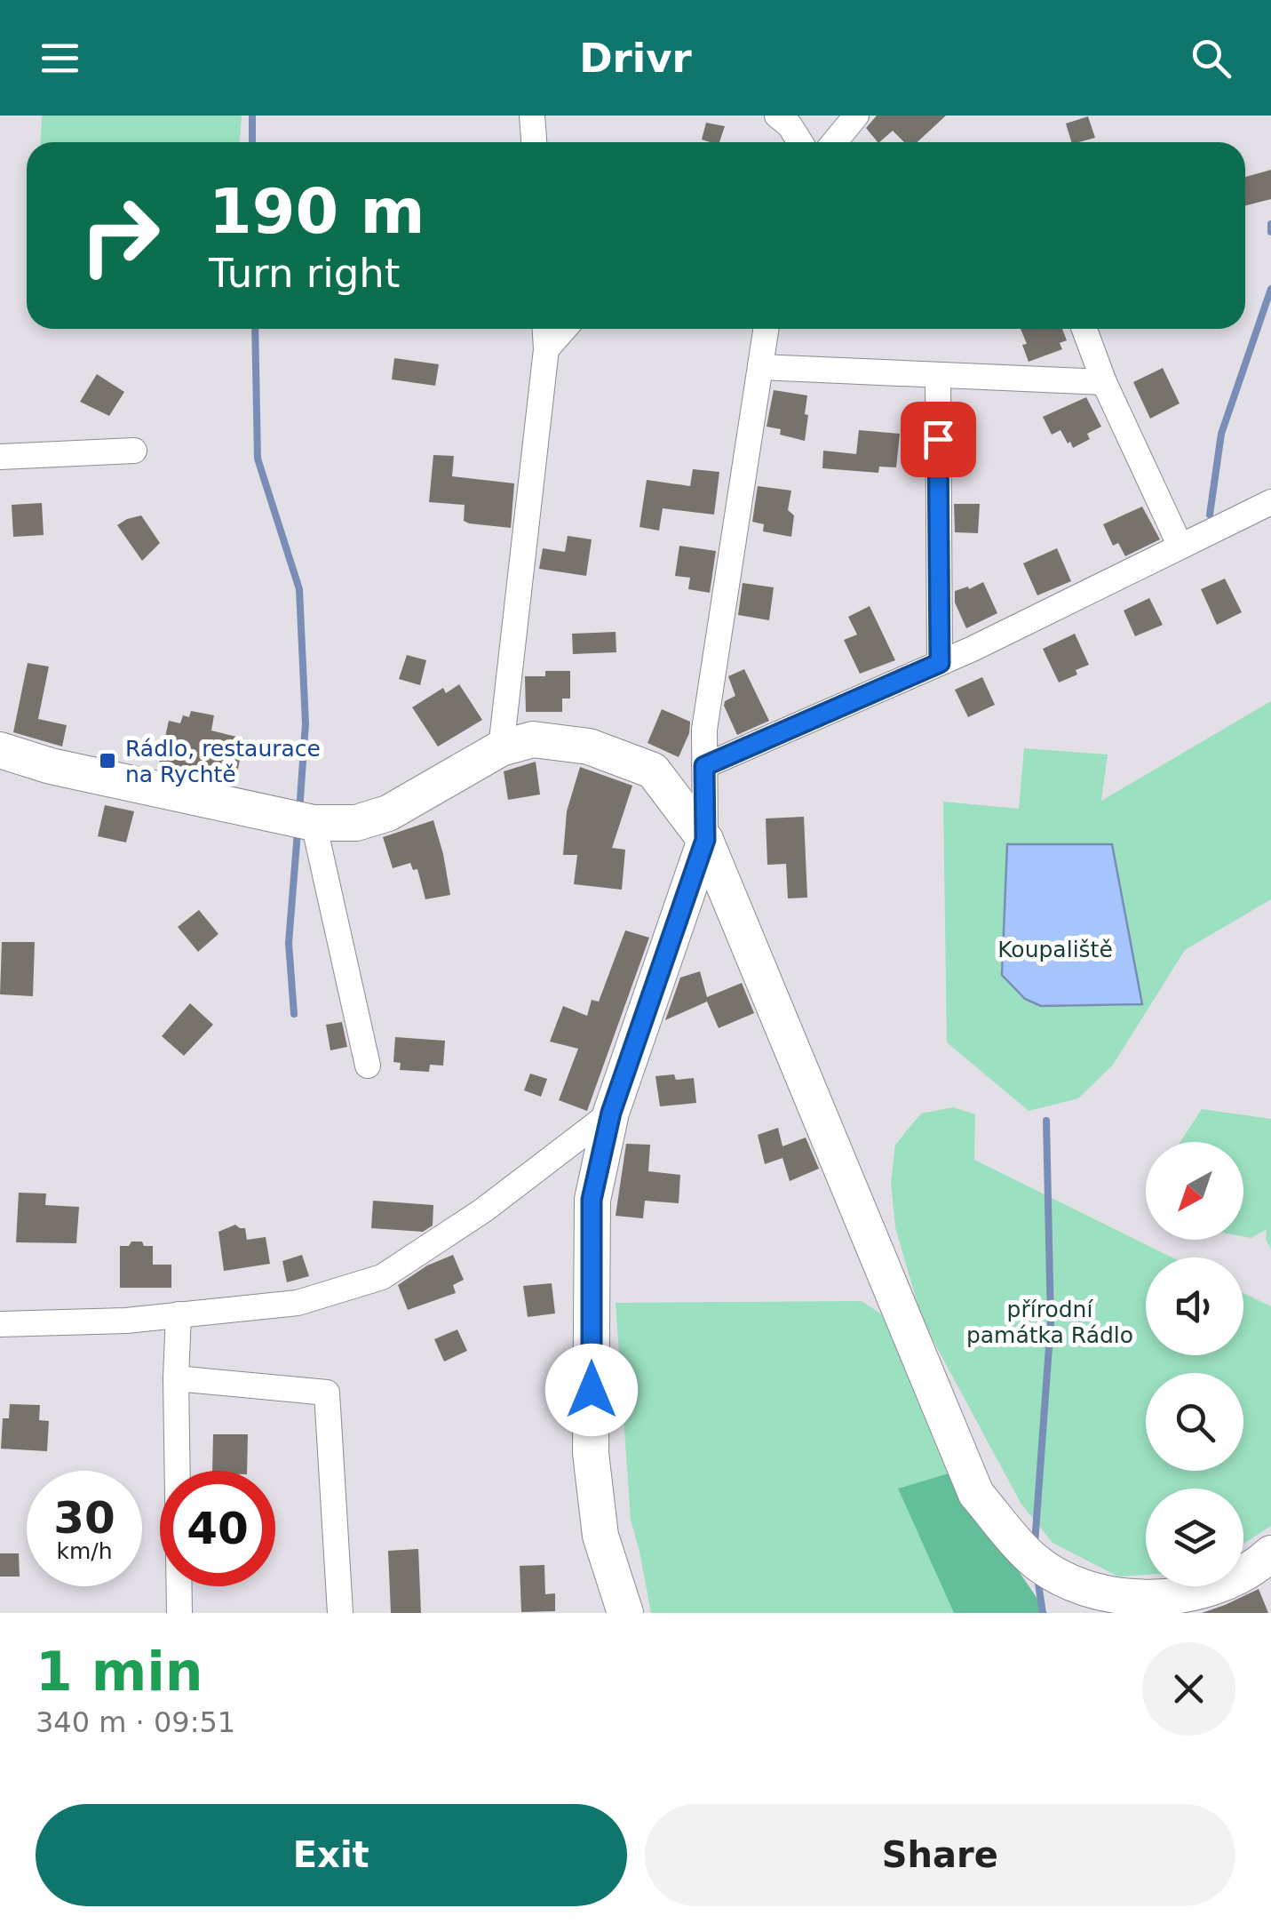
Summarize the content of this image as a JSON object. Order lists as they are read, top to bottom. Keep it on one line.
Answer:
{"parks":["Koupaliště","přírodní památka Rádlo"],"places":{"transit":["Rádlo, restaurace na Rychtě"]},"north":"bottom left","page":{"header":"Drivr","turn":["190 m","Turn right"],"speed":"30 km/h","limit":"40","heading":["1 min","340 m · 09:51"],"buttons":["Exit","Share"]}}
